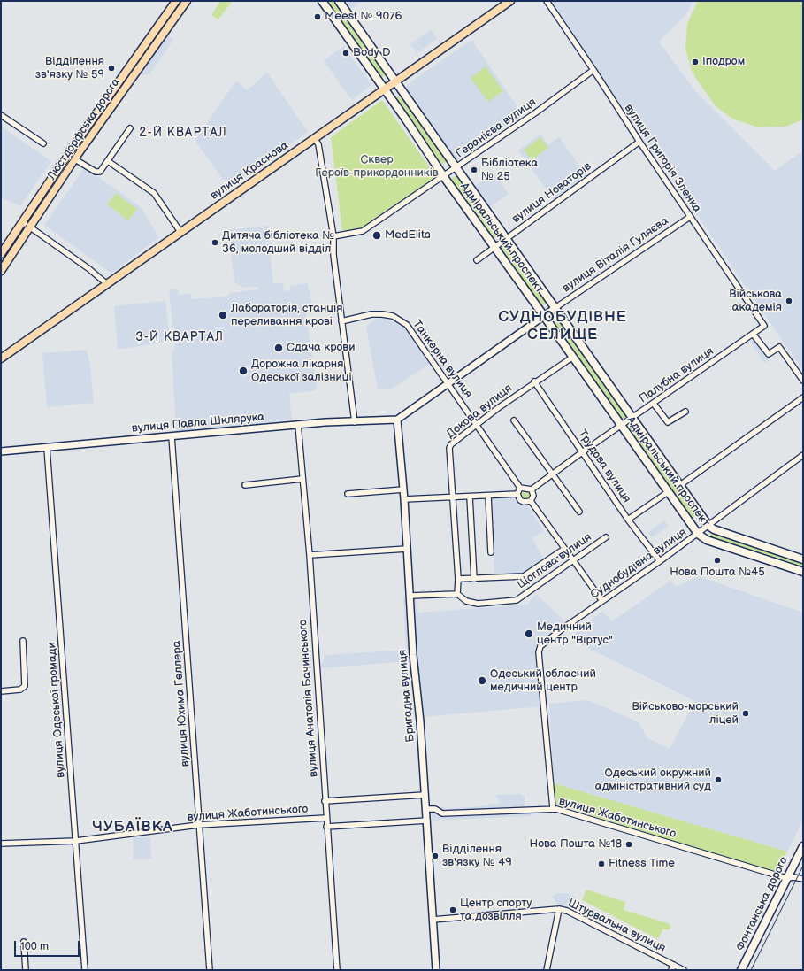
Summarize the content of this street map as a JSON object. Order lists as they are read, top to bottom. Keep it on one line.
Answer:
{"streets":{"main road":["Люстдорфська дорога","вулиця Краснова","Адміральський проспект","Фонтанська дорога"],"street":["Геранієва вулиця","вулиця Григорія Зленка","вулиця Новаторів","вулиця Віталія Гуляєва","Танкерна вулиця","Палубна вулиця","Докова вулиця","вулиця Павла Шклярука","Трудова вулиця","Щоглова вулиця","Суднобудівна вулиця","Бригадна вулиця","вулиця Анатолія Бачинського","вулиця Юхима Геллера","вулиця Одеської громади","вулиця Жаботинського","Штурвальна вулиця"]},"crossings":[["Геранієва вулиця","вулиця Григорія Зленка"],["Геранієва вулиця","Адміральський проспект"],["вулиця Григорія Зленка","вулиця Новаторів"],["вулиця Григорія Зленка","вулиця Віталія Гуляєва"],["вулиця Григорія Зленка","Палубна вулиця"],["вулиця Краснова","Адміральський проспект"],["вулиця Новаторів","Адміральський проспект"],["Адміральський проспект","вулиця Віталія Гуляєва"],["Адміральський проспект","Палубна вулиця"],["Адміральський проспект","Докова вулиця"],["Адміральський проспект","Суднобудівна вулиця"],["вулиця Віталія Гуляєва","Танкерна вулиця"],["вулиця Віталія Гуляєва","вулиця Павла Шклярука"],["вулиця Віталія Гуляєва","Бригадна вулиця"],["Танкерна вулиця","Палубна вулиця"],["Танкерна вулиця","Докова вулиця"],["Палубна вулиця","Трудова вулиця"],["Докова вулиця","Трудова вулиця"],["Докова вулиця","Щоглова вулиця"],["вулиця Павла Шклярука","Бригадна вулиця"],["вулиця Павла Шклярука","вулиця Анатолія Бачинського"],["вулиця Павла Шклярука","вулиця Юхима Геллера"],["вулиця Павла Шклярука","вулиця Одеської громади"],["Трудова вулиця","Суднобудівна вулиця"],["Суднобудівна вулиця","вулиця Жаботинського"],["Бригадна вулиця","вулиця Жаботинського"],["Бригадна вулиця","Штурвальна вулиця"],["вулиця Анатолія Бачинського","вулиця Жаботинського"],["вулиця Юхима Геллера","вулиця Жаботинського"],["вулиця Одеської громади","вулиця Жаботинського"],["вулиця Жаботинського","Фонтанська дорога"]],"districts":["2-Й КВАРТАЛ","СУДНОБУДІВНЕ СЕЛИЩЕ","3-Й КВАРТАЛ","ЧУБАЇВКА"],"parks":["Сквер Героїв-прикордонників"],"places":["Meest № 9076","Body D","Іподром","Відділення зв'язку № 59","Бібліотека № 25","MedElita","Дитяча бібліотека № 36, молодший відділ","Військова академія","Лабораторія, станція переливання крові","Сдача крови","Дорожна лікарня Одеської залізниці","Нова Пошта №45","Медичний центр \"Віртус\"","Одеський обласний медичний центр","Військово-морський ліцей","Одеський окружний адміністративний суд","Нова Пошта №18","Відділення зв'язку № 49","Fitness Time","Центр спорту та дозвілля"],"scale_bar":"100 m"}
